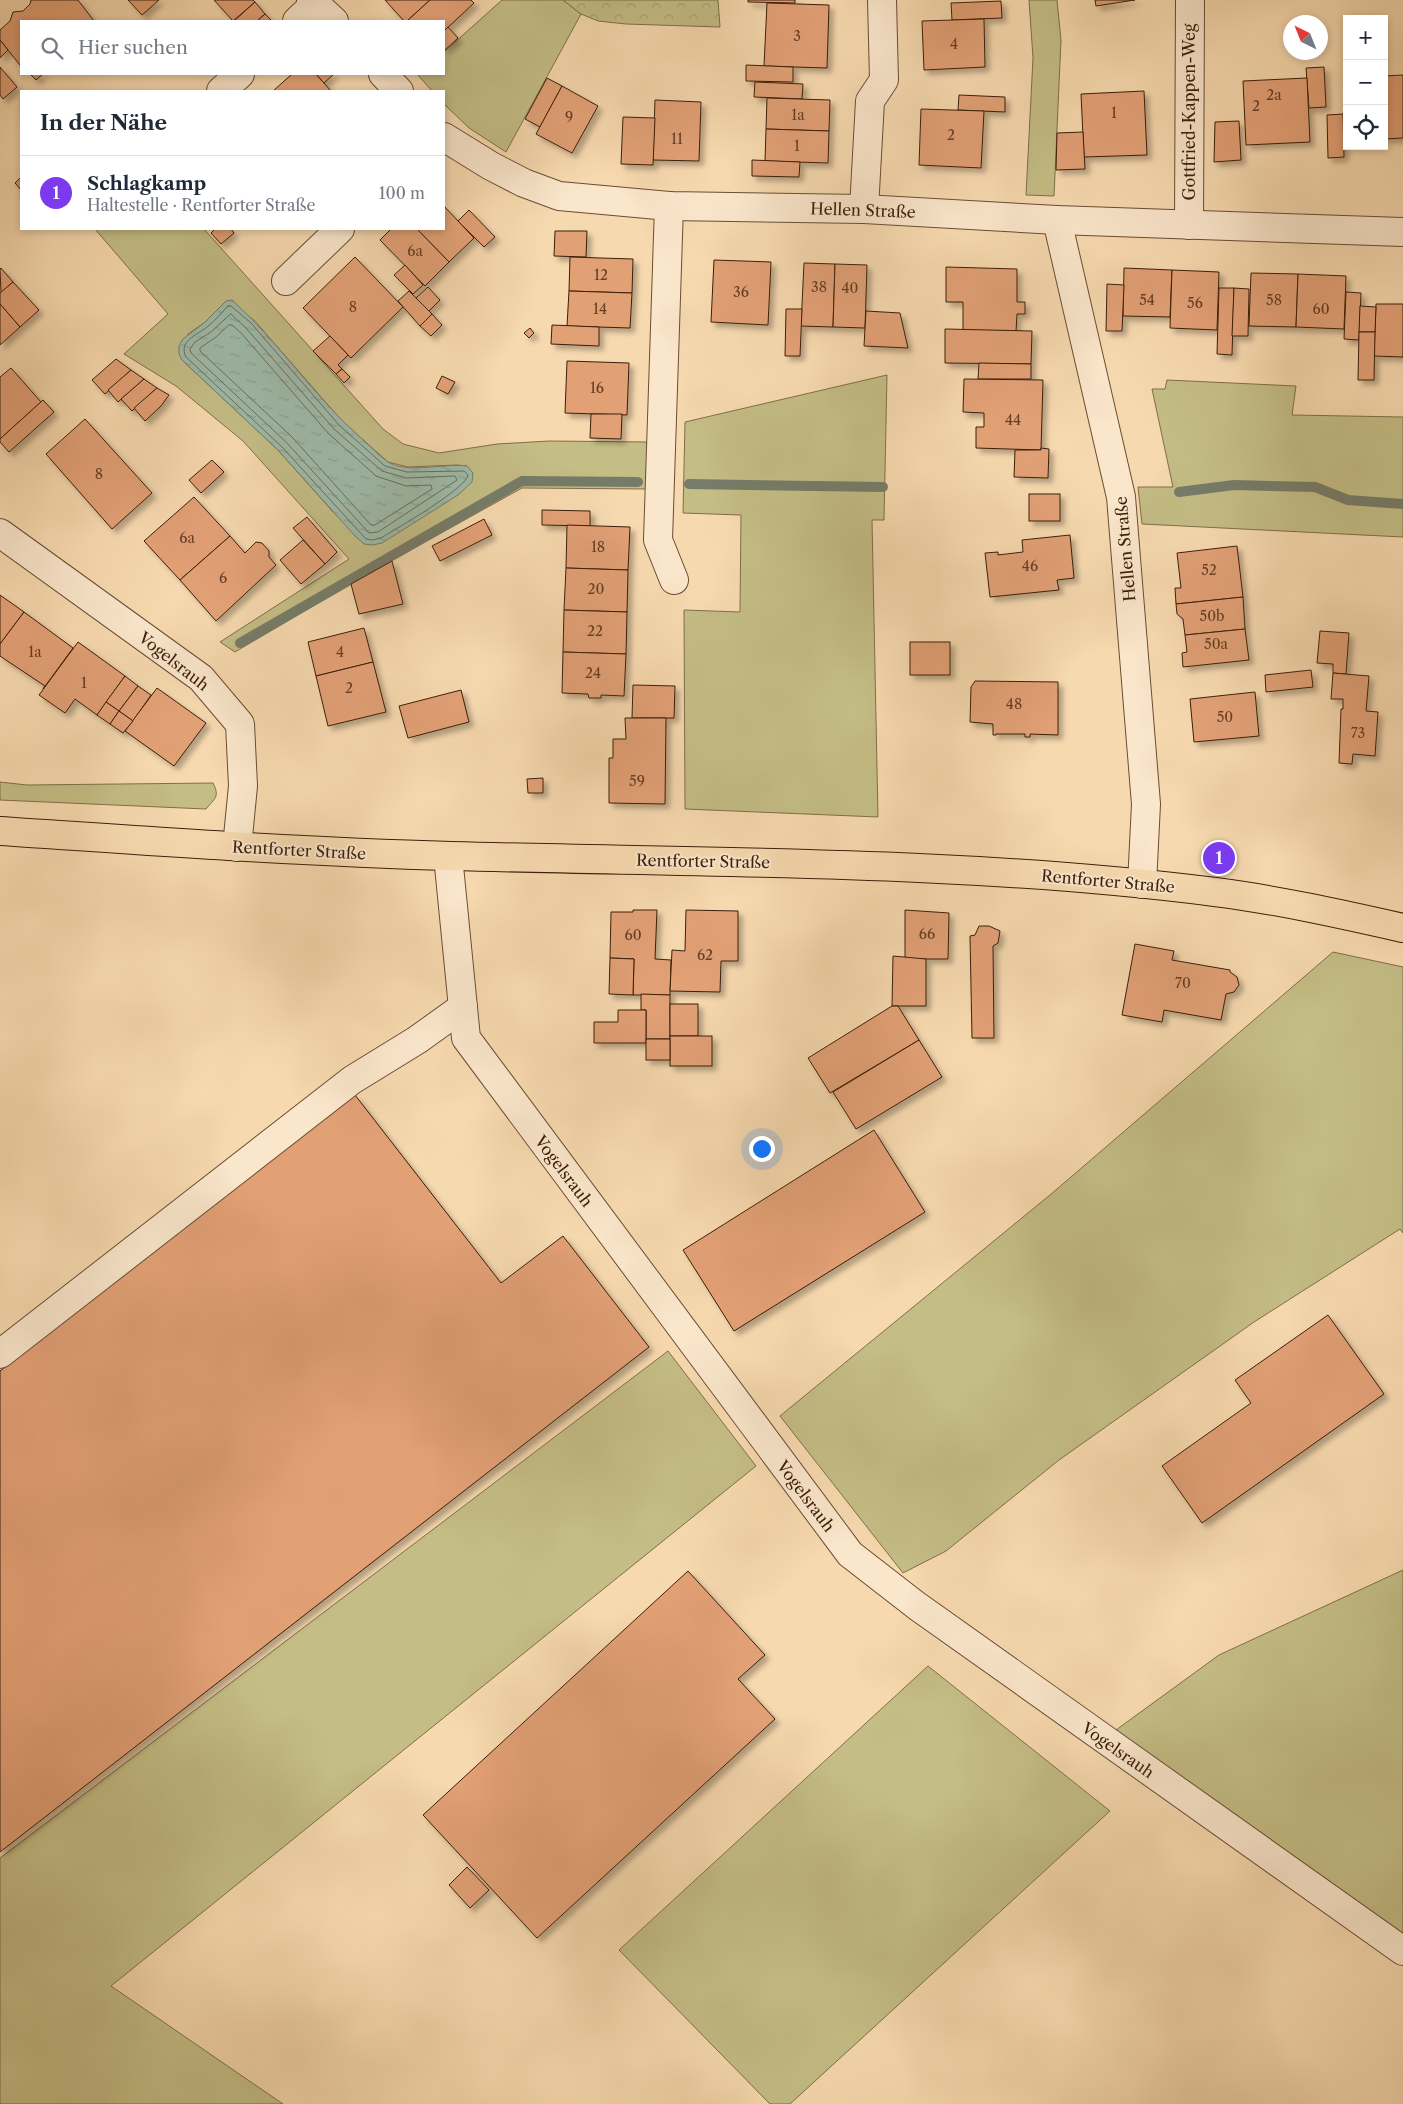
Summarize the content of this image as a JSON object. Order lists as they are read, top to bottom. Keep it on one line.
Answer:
{"streets":{"main road":["Rentforter Straße"],"street":["Gottfried-Kappen-Weg","Hellen Straße","Vogelsrauh"]},"crossings":[["Gottfried-Kappen-Weg","Hellen Straße"],["Hellen Straße","Rentforter Straße"],["Vogelsrauh","Rentforter Straße"]],"house_numbers":["3","4","2a","2","1","1a","9","2","11","1","6a","12","38","40","36","54","58","56","8","14","60","16","44","8","6a","18","46","52","6","20","50b","22","50a","1a","4","24","1","2","48","50","73","59","66","60","62","70"],"north":"top left","page":{"map_buttons":["+","−"],"search":"Hier suchen","heading":"In der Nähe","list":[{"mark":"1","name":"Schlagkamp","note":"Haltestelle · Rentforter Straße","value":"100 m"}],"pins":"1"}}
